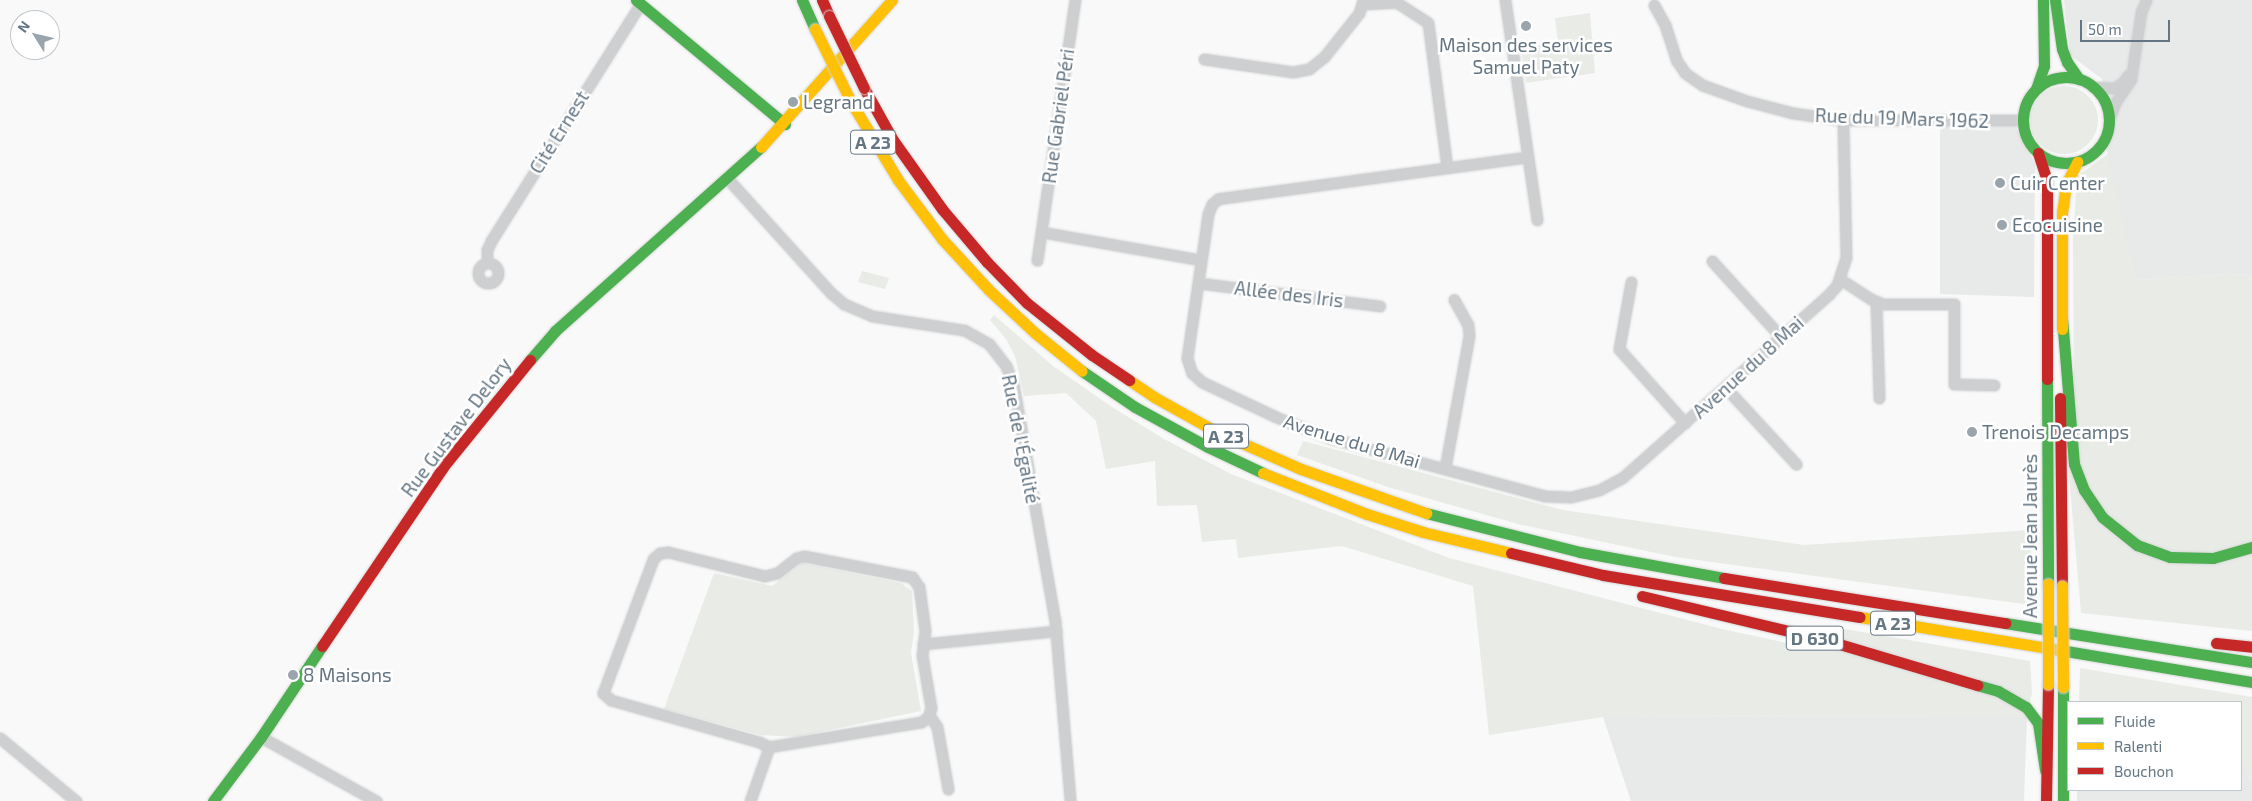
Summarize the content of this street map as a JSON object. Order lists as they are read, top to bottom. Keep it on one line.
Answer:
{"streets":{"main road":["A 23","Rue Gustave Delory","Avenue Jean Jaurès","D 630"],"street":["Rue Gabriel Péri","Rue du 19 Mars 1962","Cité Ernest","Allée des Iris","Avenue du 8 Mai","Rue de l'Égalité"]},"crossings":[["Rue du 19 Mars 1962","Avenue du 8 Mai"],["Rue du 19 Mars 1962","Avenue Jean Jaurès"],["Allée des Iris","Avenue du 8 Mai"],["Rue Gustave Delory","Rue de l'Égalité"],["Avenue Jean Jaurès","D 630"]],"places":["Maison des services Samuel Paty","Legrand","Cuir Center","Ecocuisine","Trenois Decamps","8 Maisons"],"legend":["Fluide","Ralenti","Bouchon"],"scale_bar":"50 m","north":"top left"}
